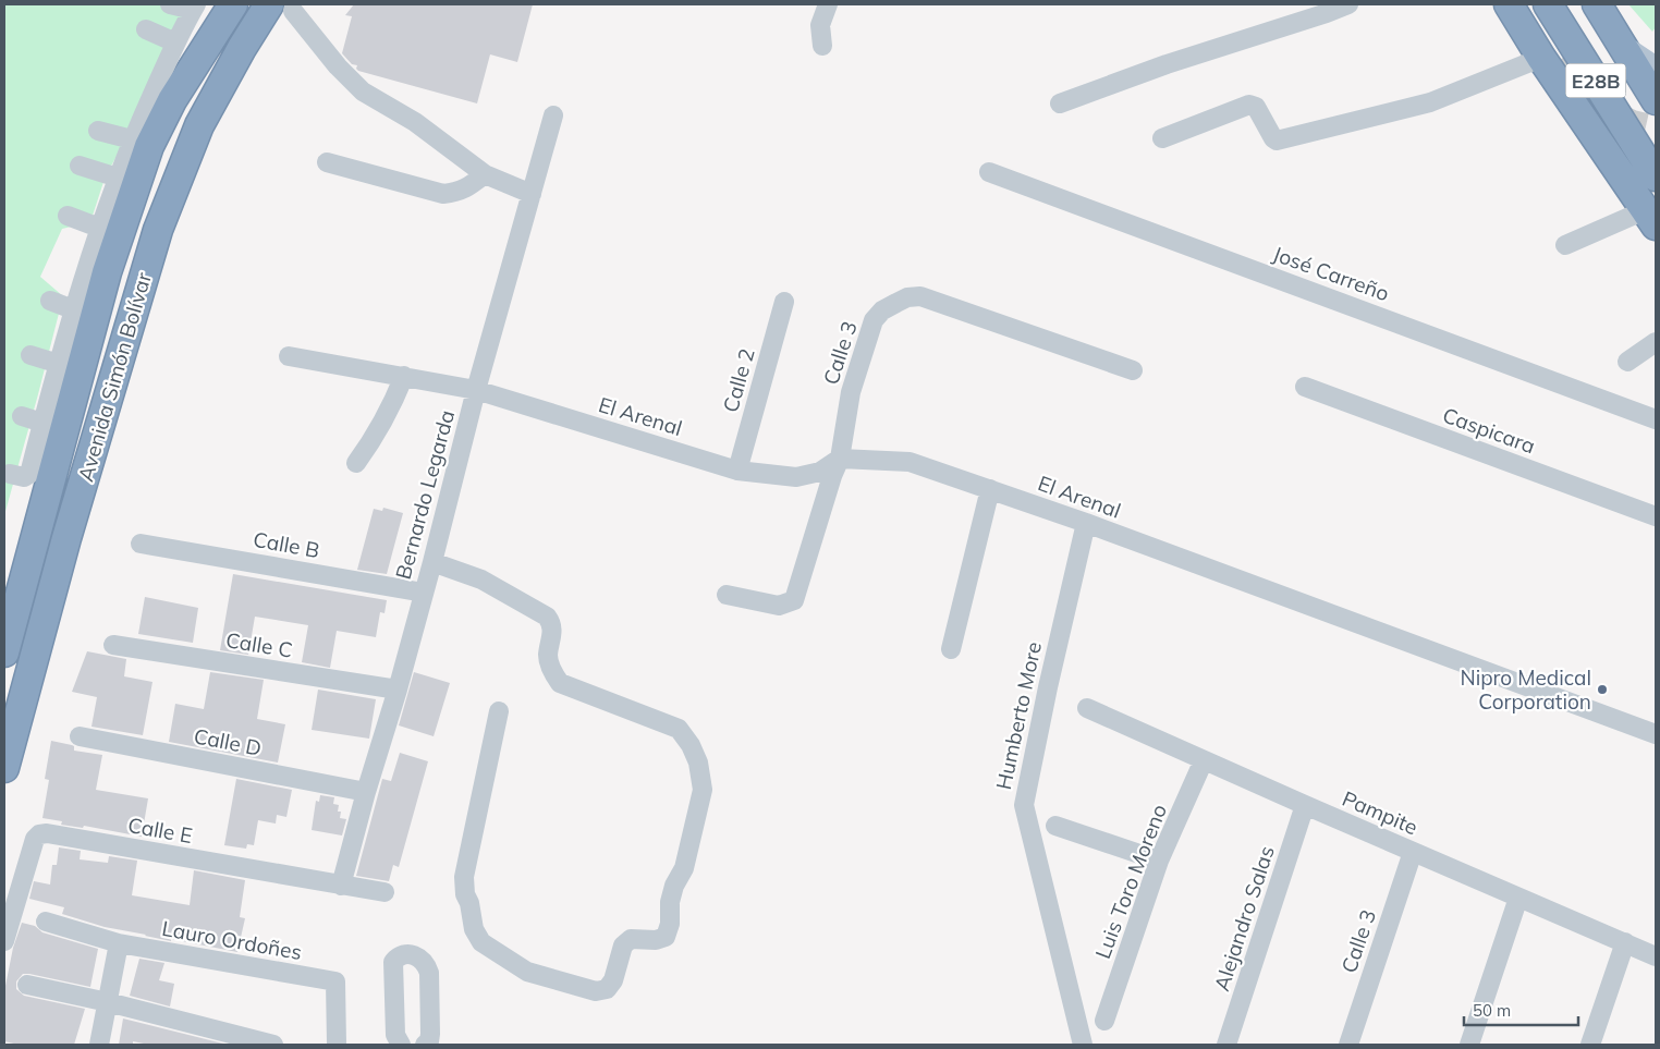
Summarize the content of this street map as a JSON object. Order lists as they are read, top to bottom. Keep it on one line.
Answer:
{"streets":{"highway":["E28B","Avenida Simón Bolívar"],"street":["José Carreño","Calle 3","Calle 2","El Arenal","Caspicara","Bernardo Legarda","Calle B","Calle C","Humberto More","Calle D","Pampite","Calle E","Luis Toro Moreno","Alejandro Salas","Lauro Ordoñes"]},"crossings":[["Calle 3","El Arenal"],["Calle 3","Pampite"],["Calle 2","El Arenal"],["El Arenal","Bernardo Legarda"],["El Arenal","Humberto More"],["Bernardo Legarda","Calle B"],["Bernardo Legarda","Calle C"],["Bernardo Legarda","Calle D"],["Bernardo Legarda","Calle E"],["Pampite","Luis Toro Moreno"],["Pampite","Alejandro Salas"]],"places":["Nipro Medical Corporation"],"scale_bar":"50 m"}
